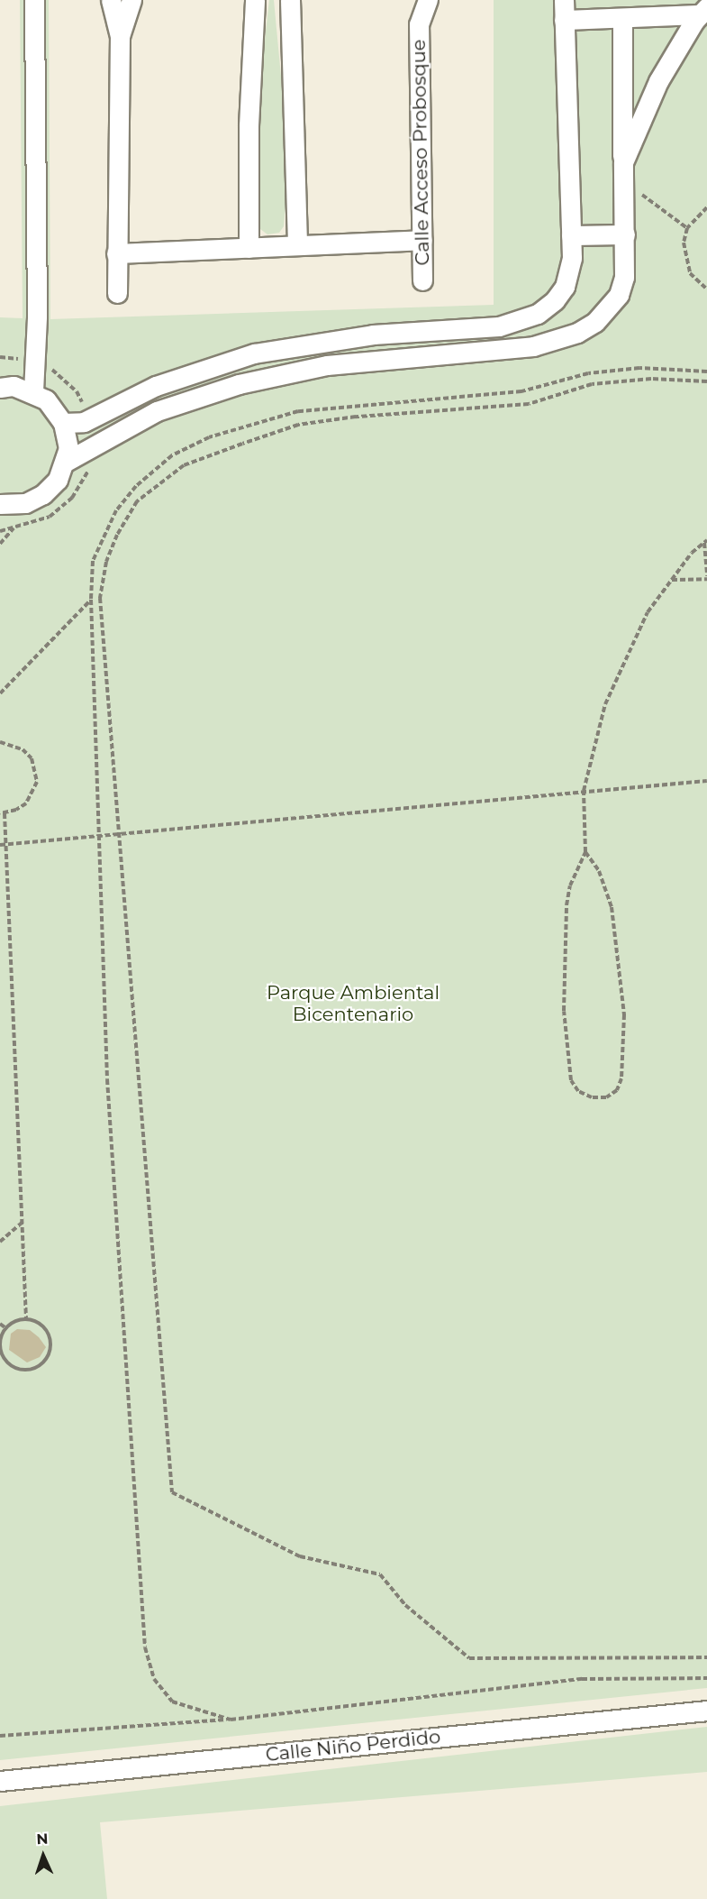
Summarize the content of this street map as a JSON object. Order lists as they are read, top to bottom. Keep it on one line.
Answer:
{"streets":{"street":["Calle Acceso Probosque","Calle Niño Perdido"]},"parks":["Parque Ambiental Bicentenario"],"north":"top"}
